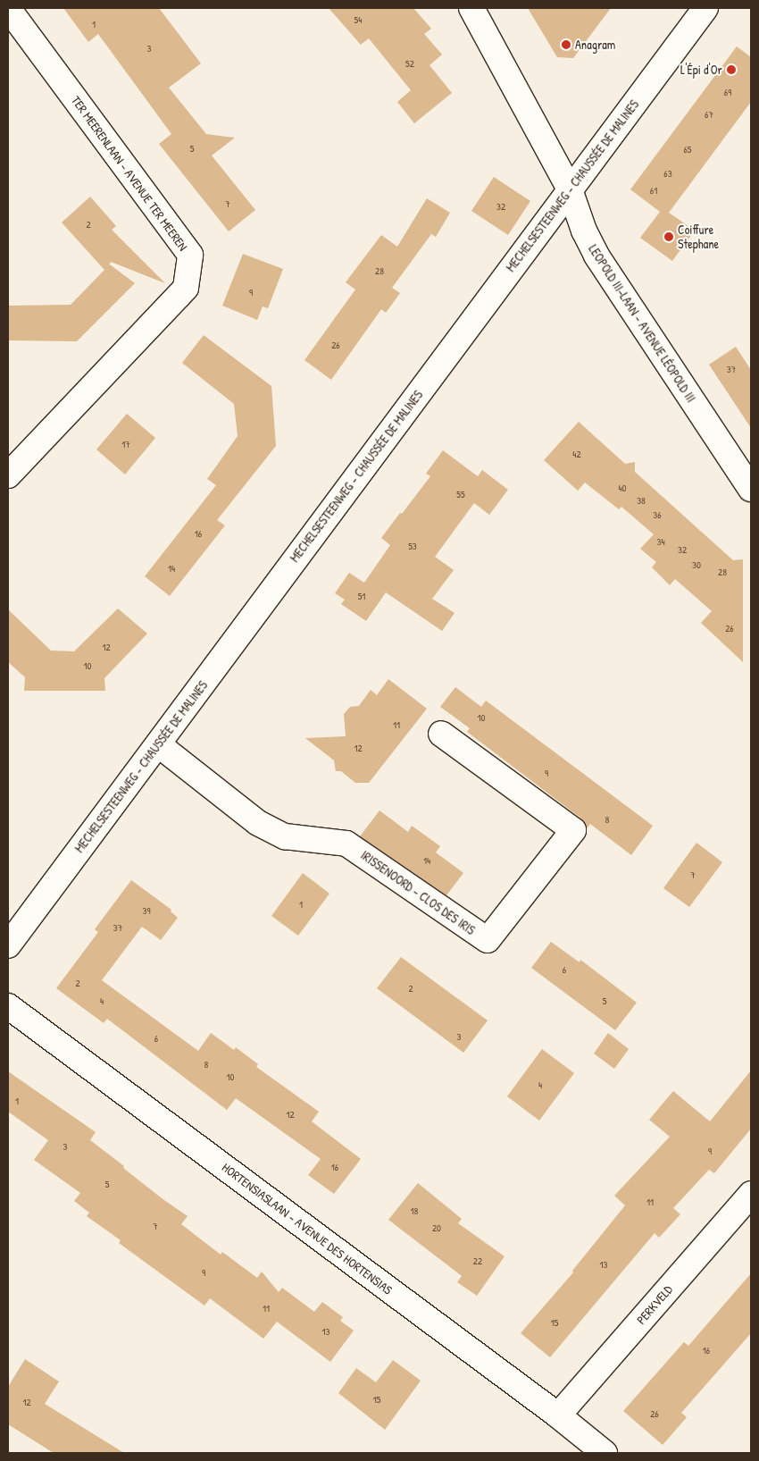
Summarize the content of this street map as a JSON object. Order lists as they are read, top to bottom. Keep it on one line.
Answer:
{"streets":{"street":["TER MEERENLAAN - AVENUE TER MEEREN","MECHELSESTEENWEG - CHAUSSÉE DE MALINES","LEOPOLD III-LAAN - AVENUE LÉOPOLD III","IRISSENOORD - CLOS DES IRIS","HORTENSIASLAAN - AVENUE DES HORTENSIAS","PERKVELD"]},"crossings":[["MECHELSESTEENWEG - CHAUSSÉE DE MALINES","LEOPOLD III-LAAN - AVENUE LÉOPOLD III"],["MECHELSESTEENWEG - CHAUSSÉE DE MALINES","IRISSENOORD - CLOS DES IRIS"],["HORTENSIASLAAN - AVENUE DES HORTENSIAS","PERKVELD"]],"places":["Anagram","L'Épi d'Or","Coiffure Stephane"],"house_numbers":["54","1","3","52","69","67","5","65","63","61","7","32","2","28","9","26","37","17","42","40","55","38","36","16","34","53","32","30","14","28","51","26","12","10","10","11","12","9","8","14","7","1","39","37","6","2","2","4","5","3","6","8","10","4","1","12","3","9","16","5","11","18","7","20","22","13","9","11","15","13","16","15","12","26"]}
